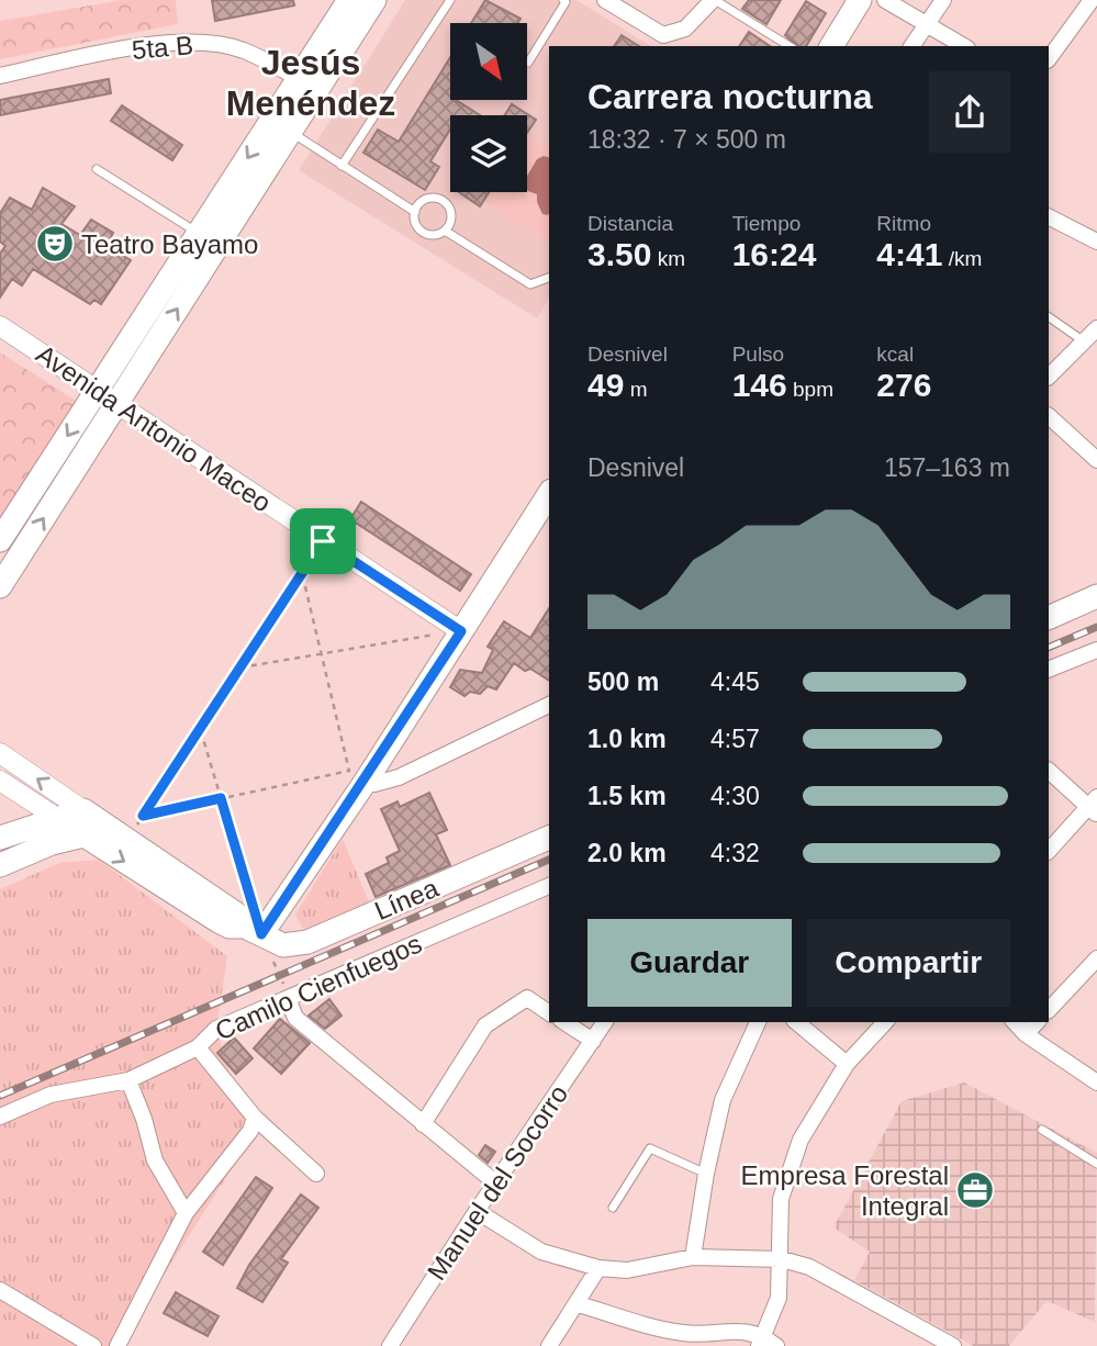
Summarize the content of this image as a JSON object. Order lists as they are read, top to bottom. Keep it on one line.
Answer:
{"streets":{"main road":["Línea"],"street":["5ta B","Avenida Antonio Maceo","Camilo Cienfuegos","Manuel del Socorro"]},"districts":["Jesús Menéndez"],"places":{"theatre":["Teatro Bayamo"],"office":["Empresa Forestal Integral"]},"north":"bottom right","page":{"heading":["Carrera nocturna","18:32 · 7 × 500 m"],"stats":[["Distancia","3.50 km"],["Tiempo","16:24"],["Ritmo","4:41 /km"],["Desnivel","49 m"],["Pulso","146 bpm"],["kcal","276"]],"chart":["Desnivel","157–163 m"],"list":[{"name":"500 m","note":"4:45"},{"name":"1.0 km","note":"4:57"},{"name":"1.5 km","note":"4:30"},{"name":"2.0 km","note":"4:32"}],"buttons":["Guardar","Compartir"]}}
